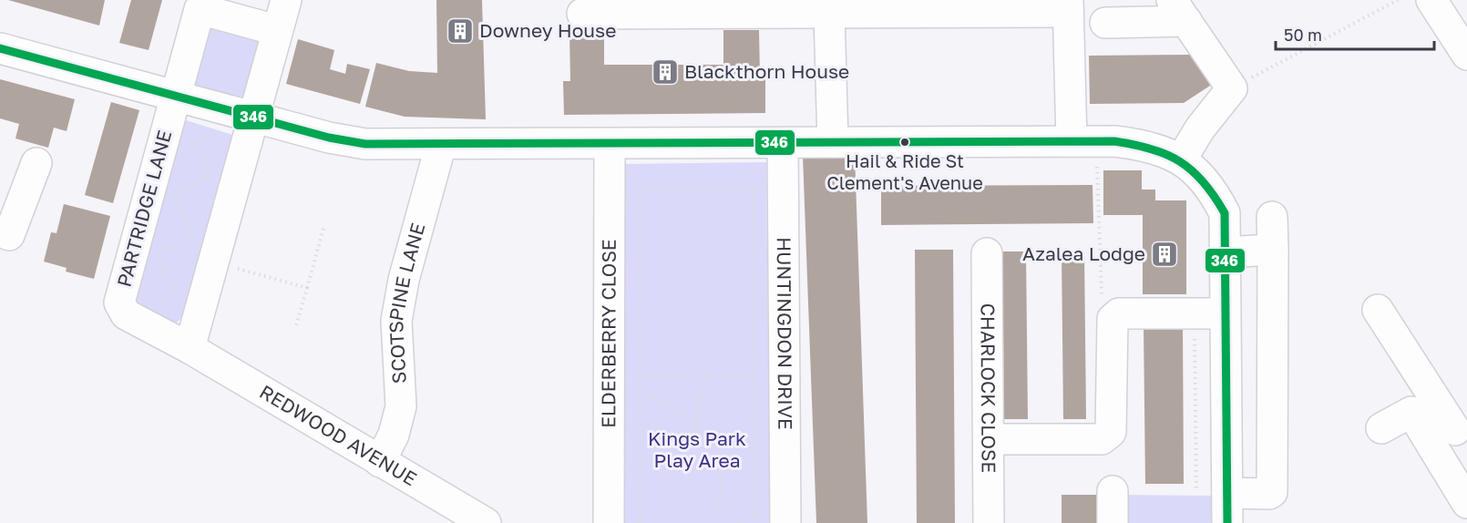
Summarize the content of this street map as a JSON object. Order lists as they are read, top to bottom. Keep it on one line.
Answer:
{"streets":{"street":["PARTRIDGE LANE","SCOTSPINE LANE","ELDERBERRY CLOSE","HUNTINGDON DRIVE","CHARLOCK CLOSE","REDWOOD AVENUE"]},"crossings":[["PARTRIDGE LANE","REDWOOD AVENUE"],["SCOTSPINE LANE","REDWOOD AVENUE"]],"parks":["Kings Park Play Area"],"places":{"building":["Downey House","Blackthorn House","Azalea Lodge"],"other":["Hail & Ride St Clement's Avenue"]},"lines":["transit line 346"],"scale_bar":"50 m"}
